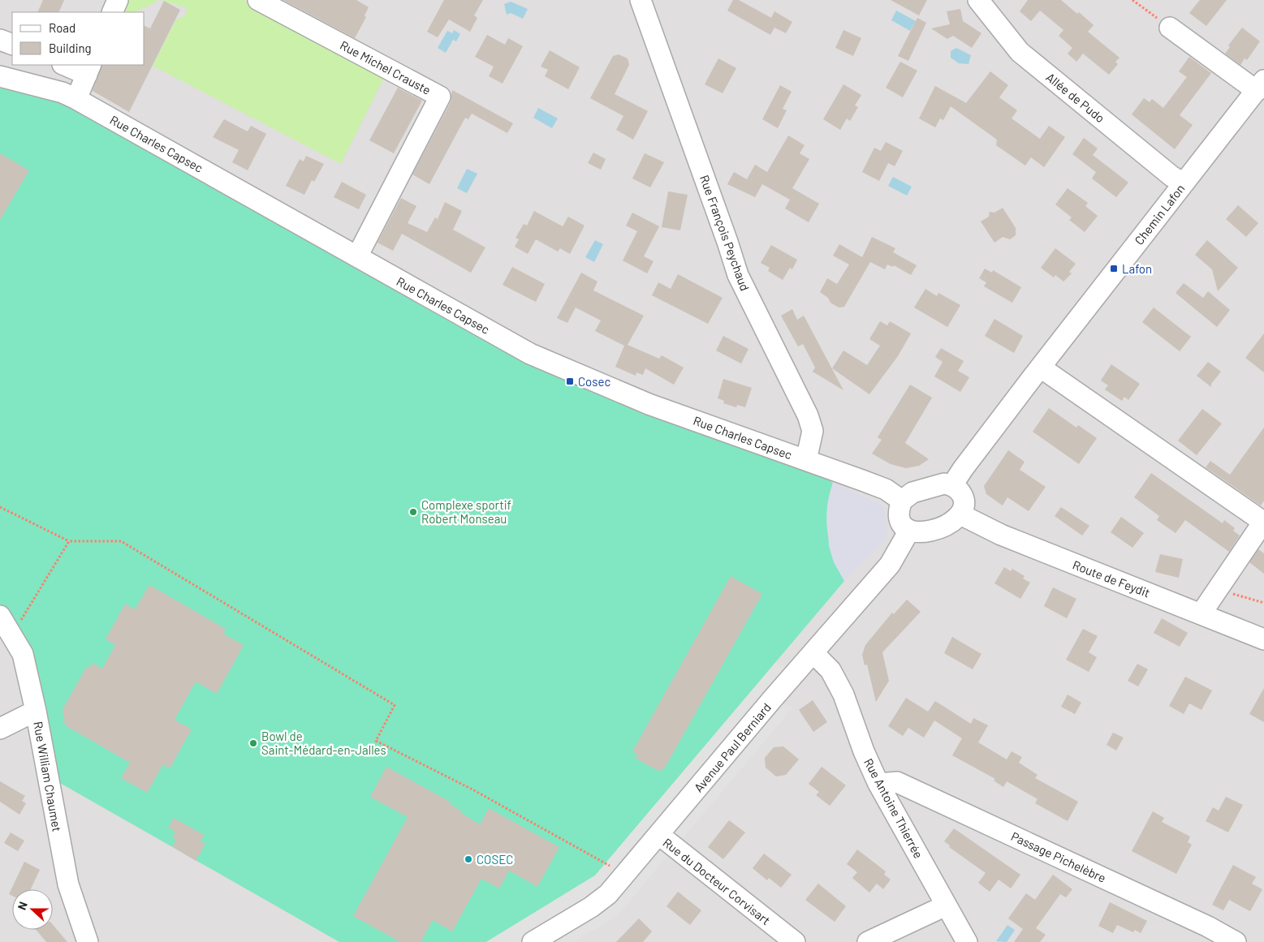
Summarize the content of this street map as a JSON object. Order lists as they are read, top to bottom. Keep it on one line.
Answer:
{"streets":{"street":["Rue Michel Crauste","Allée de Pudo","Rue Charles Capsec","Chemin Lafon","Rue François Peychaud","Route de Feydit","Avenue Paul Berniard","Rue William Chaumet","Rue Antoine Thierrée","Passage Pichelèbre","Rue du Docteur Corvisart"]},"crossings":[["Rue Michel Crauste","Rue Charles Capsec"],["Allée de Pudo","Chemin Lafon"],["Rue Charles Capsec","Chemin Lafon"],["Rue Charles Capsec","Rue François Peychaud"],["Rue Charles Capsec","Route de Feydit"],["Rue Charles Capsec","Avenue Paul Berniard"],["Chemin Lafon","Route de Feydit"],["Chemin Lafon","Avenue Paul Berniard"],["Route de Feydit","Avenue Paul Berniard"],["Avenue Paul Berniard","Rue Antoine Thierrée"],["Avenue Paul Berniard","Rue du Docteur Corvisart"],["Rue Antoine Thierrée","Passage Pichelèbre"]],"places":{"transit":["Lafon","Cosec"],"other":["Complexe sportif Robert Monseau","Bowl de Saint-Médard-en-Jalles","COSEC"]},"legend":["Road","Building"],"north":"left"}
